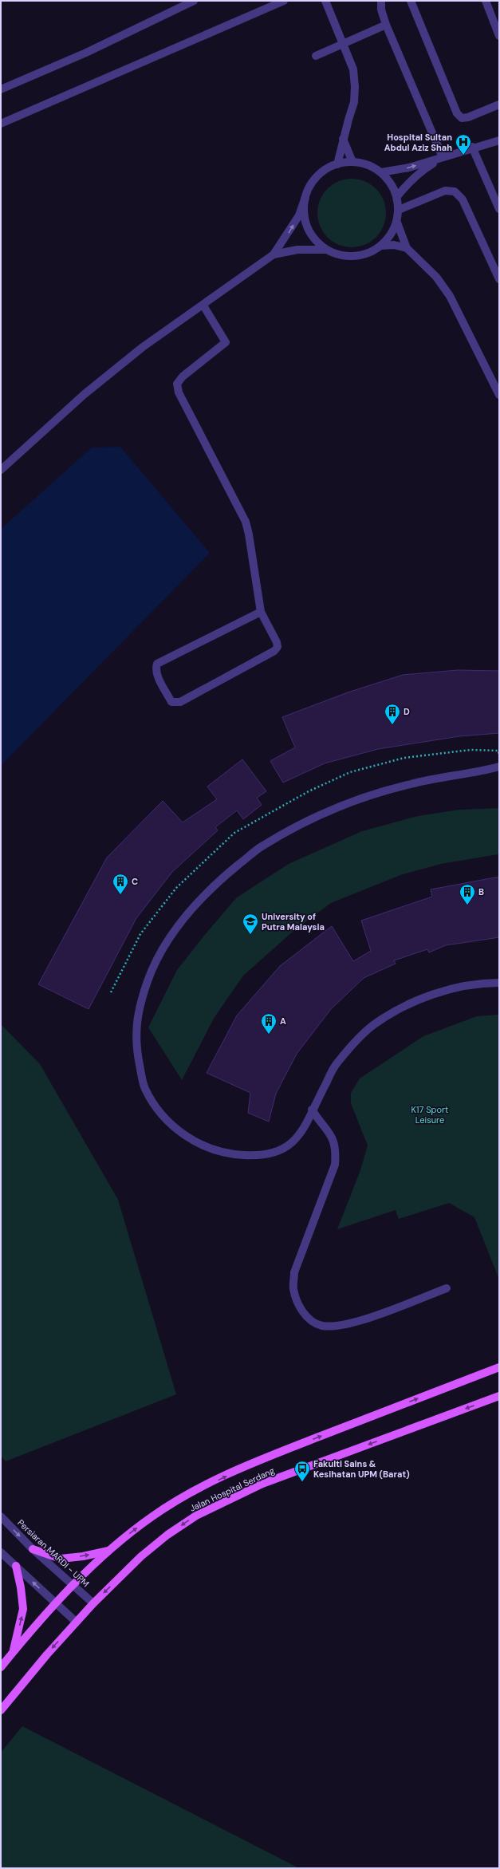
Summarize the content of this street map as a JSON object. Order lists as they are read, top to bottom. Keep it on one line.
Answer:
{"streets":{"main road":["Jalan Hospital Serdang"],"street":["Persiaran MARDI - UPM"]},"crossings":[["Jalan Hospital Serdang","Persiaran MARDI - UPM"]],"parks":["K17 Sport Leisure"],"places":{"hospital":["Hospital Sultan Abdul Aziz Shah"],"building":["D","C","B","A"],"school or university":["University of Putra Malaysia"],"bus stop":["Fakulti Sains & Kesihatan UPM (Barat)"]}}
